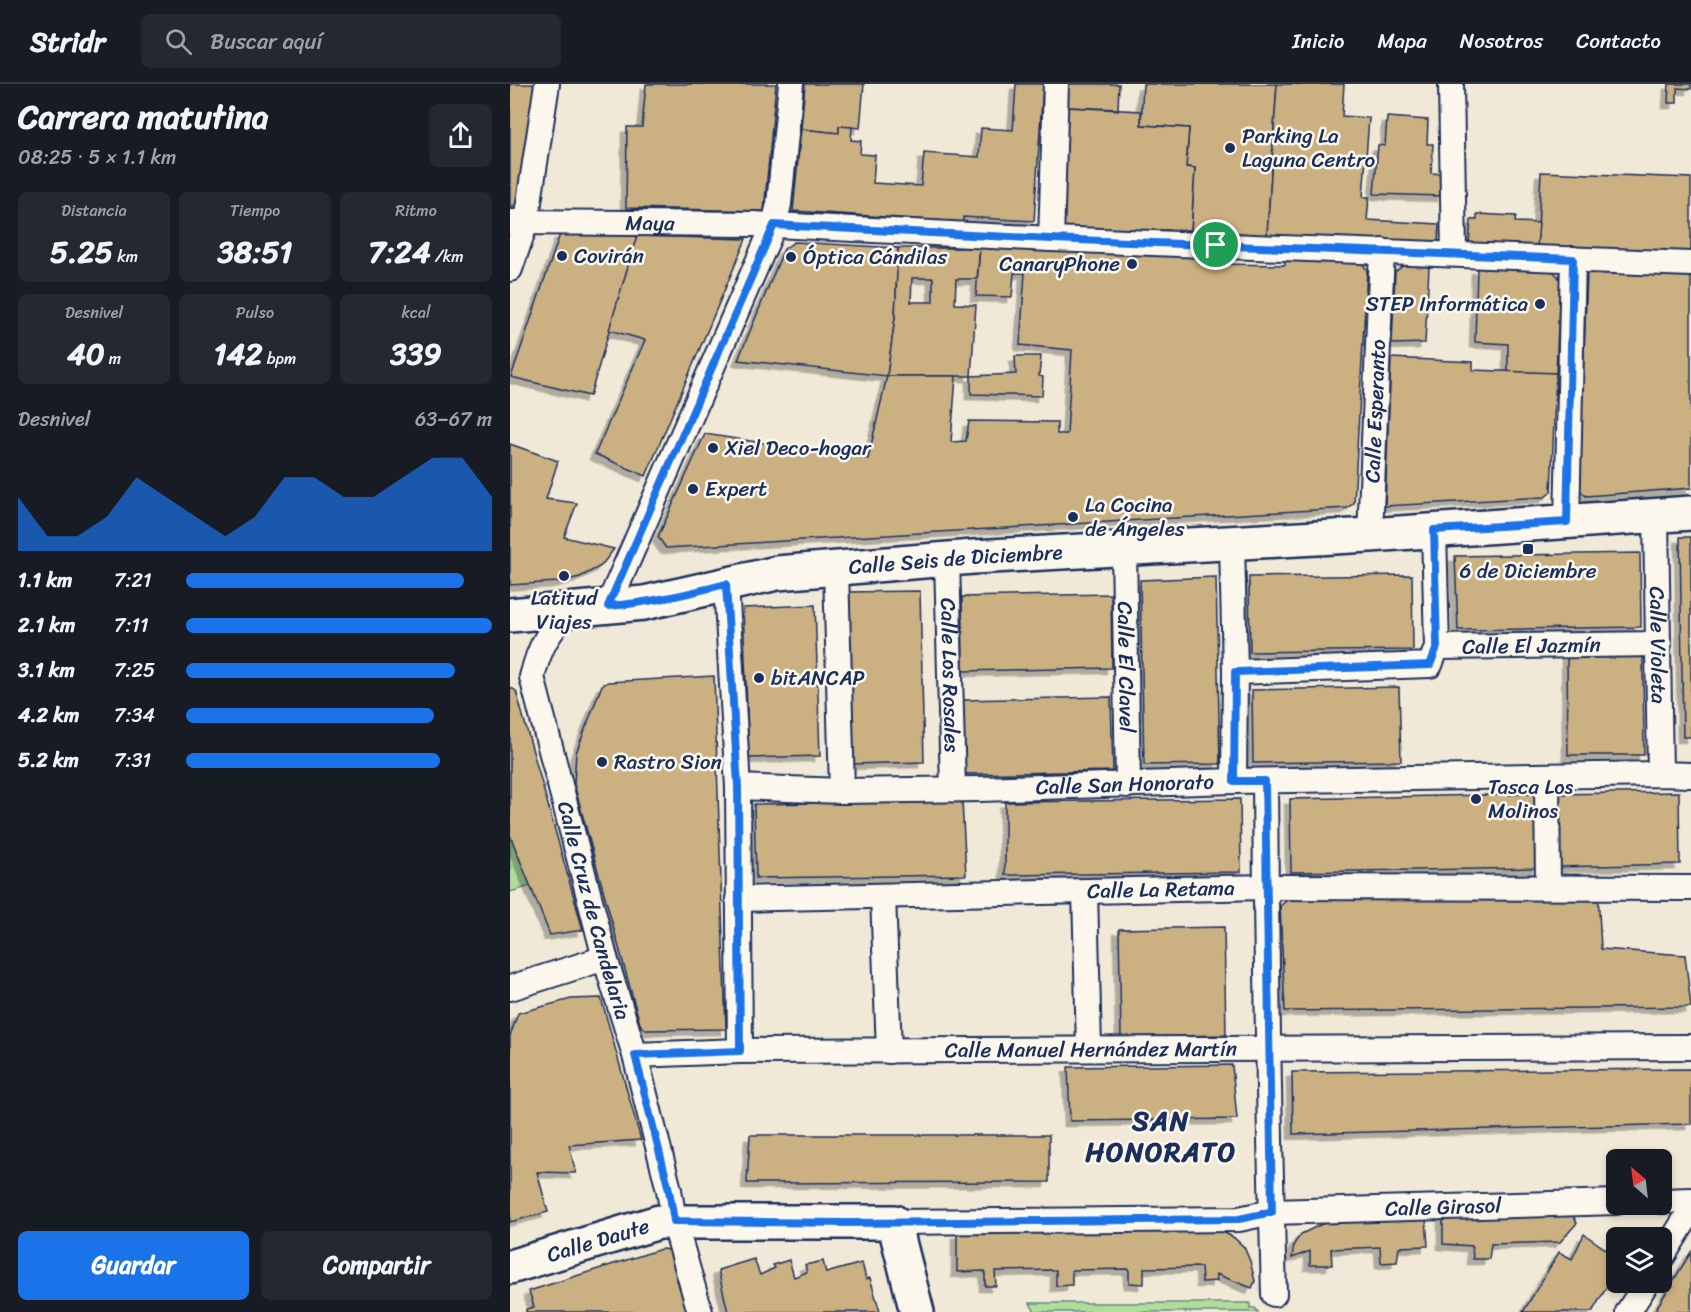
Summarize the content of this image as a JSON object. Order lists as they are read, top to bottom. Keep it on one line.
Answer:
{"streets":{"street":["Maya","Calle Esperanto","Calle Seis de Diciembre","Calle Violeta","Calle El Jazmín","Calle El Clavel","Calle Los Rosales","Calle San Honorato","Calle La Retama","Calle Cruz de Candelaria","Calle Manuel Hernández Martín","Calle Girasol","Calle Daute"]},"crossings":[["Maya","Calle Esperanto"],["Calle Esperanto","Calle Seis de Diciembre"],["Calle Seis de Diciembre","Calle Violeta"],["Calle Seis de Diciembre","Calle El Clavel"],["Calle Seis de Diciembre","Calle Los Rosales"],["Calle Seis de Diciembre","Calle Cruz de Candelaria"],["Calle Violeta","Calle El Jazmín"],["Calle Violeta","Calle San Honorato"],["Calle El Clavel","Calle San Honorato"],["Calle Los Rosales","Calle San Honorato"],["Calle Cruz de Candelaria","Calle Manuel Hernández Martín"],["Calle Cruz de Candelaria","Calle Daute"],["Calle Girasol","Calle Daute"]],"districts":["SAN HONORATO"],"places":{"other":["Parking La Laguna Centro","Covirán","Óptica Cándilas","CanaryPhone","STEP Informática","Xiel Deco-hogar","Expert","La Cocina de Ángeles","Latitud Viajes","bitANCAP","Rastro Sion","Tasca Los Molinos"],"transit":["6 de Diciembre"]},"north":"top left","page":{"header":"Stridr","search":"Buscar aquí","nav":["Inicio","Mapa","Nosotros","Contacto"],"heading":["Carrera matutina","08:25 · 5 × 1.1 km"],"stats":[["Distancia","5.25 km"],["Tiempo","38:51"],["Ritmo","7:24 /km"],["Desnivel","40 m"],["Pulso","142 bpm"],["kcal","339"]],"chart":["Desnivel","63–67 m"],"list":[{"name":"1.1 km","note":"7:21"},{"name":"2.1 km","note":"7:11"},{"name":"3.1 km","note":"7:25"},{"name":"4.2 km","note":"7:34"},{"name":"5.2 km","note":"7:31"}],"buttons":["Guardar","Compartir"]}}
